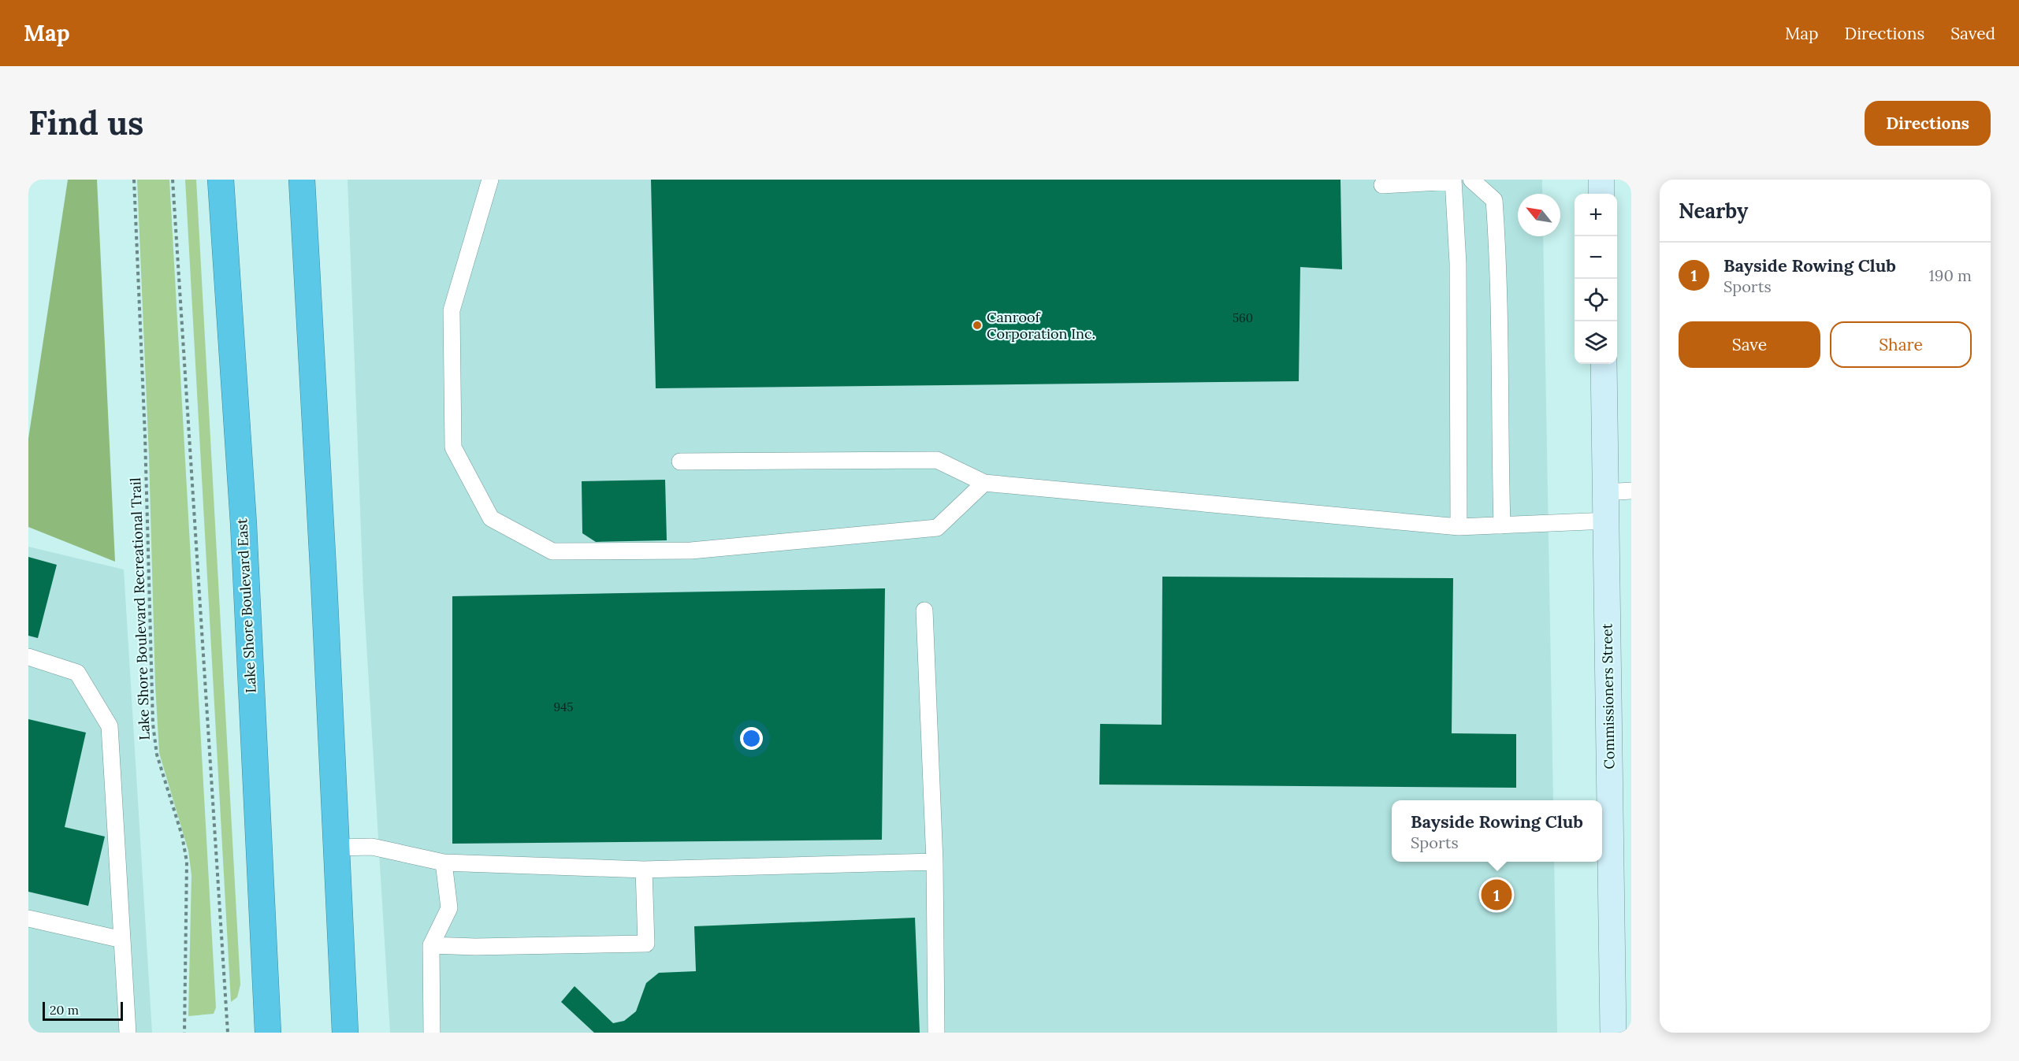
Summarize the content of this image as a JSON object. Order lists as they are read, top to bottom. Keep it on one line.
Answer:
{"streets":{"highway":["Lake Shore Boulevard East"],"street":["Commissioners Street"],"path":["Lake Shore Boulevard Recreational Trail"]},"places":["Canroof Corporation Inc."],"house_numbers":["560","945"],"scale_bar":"20 m","north":"top left","page":{"header":"Map","nav":["Map","Directions","Saved"],"buttons":["Directions",["Save","Share"]],"title":"Find us","heading":"Nearby","map_buttons":["+","−"],"list":[{"mark":"1","name":"Bayside Rowing Club","note":"Sports","value":"190 m"}],"popup":["Bayside Rowing Club","Sports"],"pins":"1","scale":"20 m"}}
